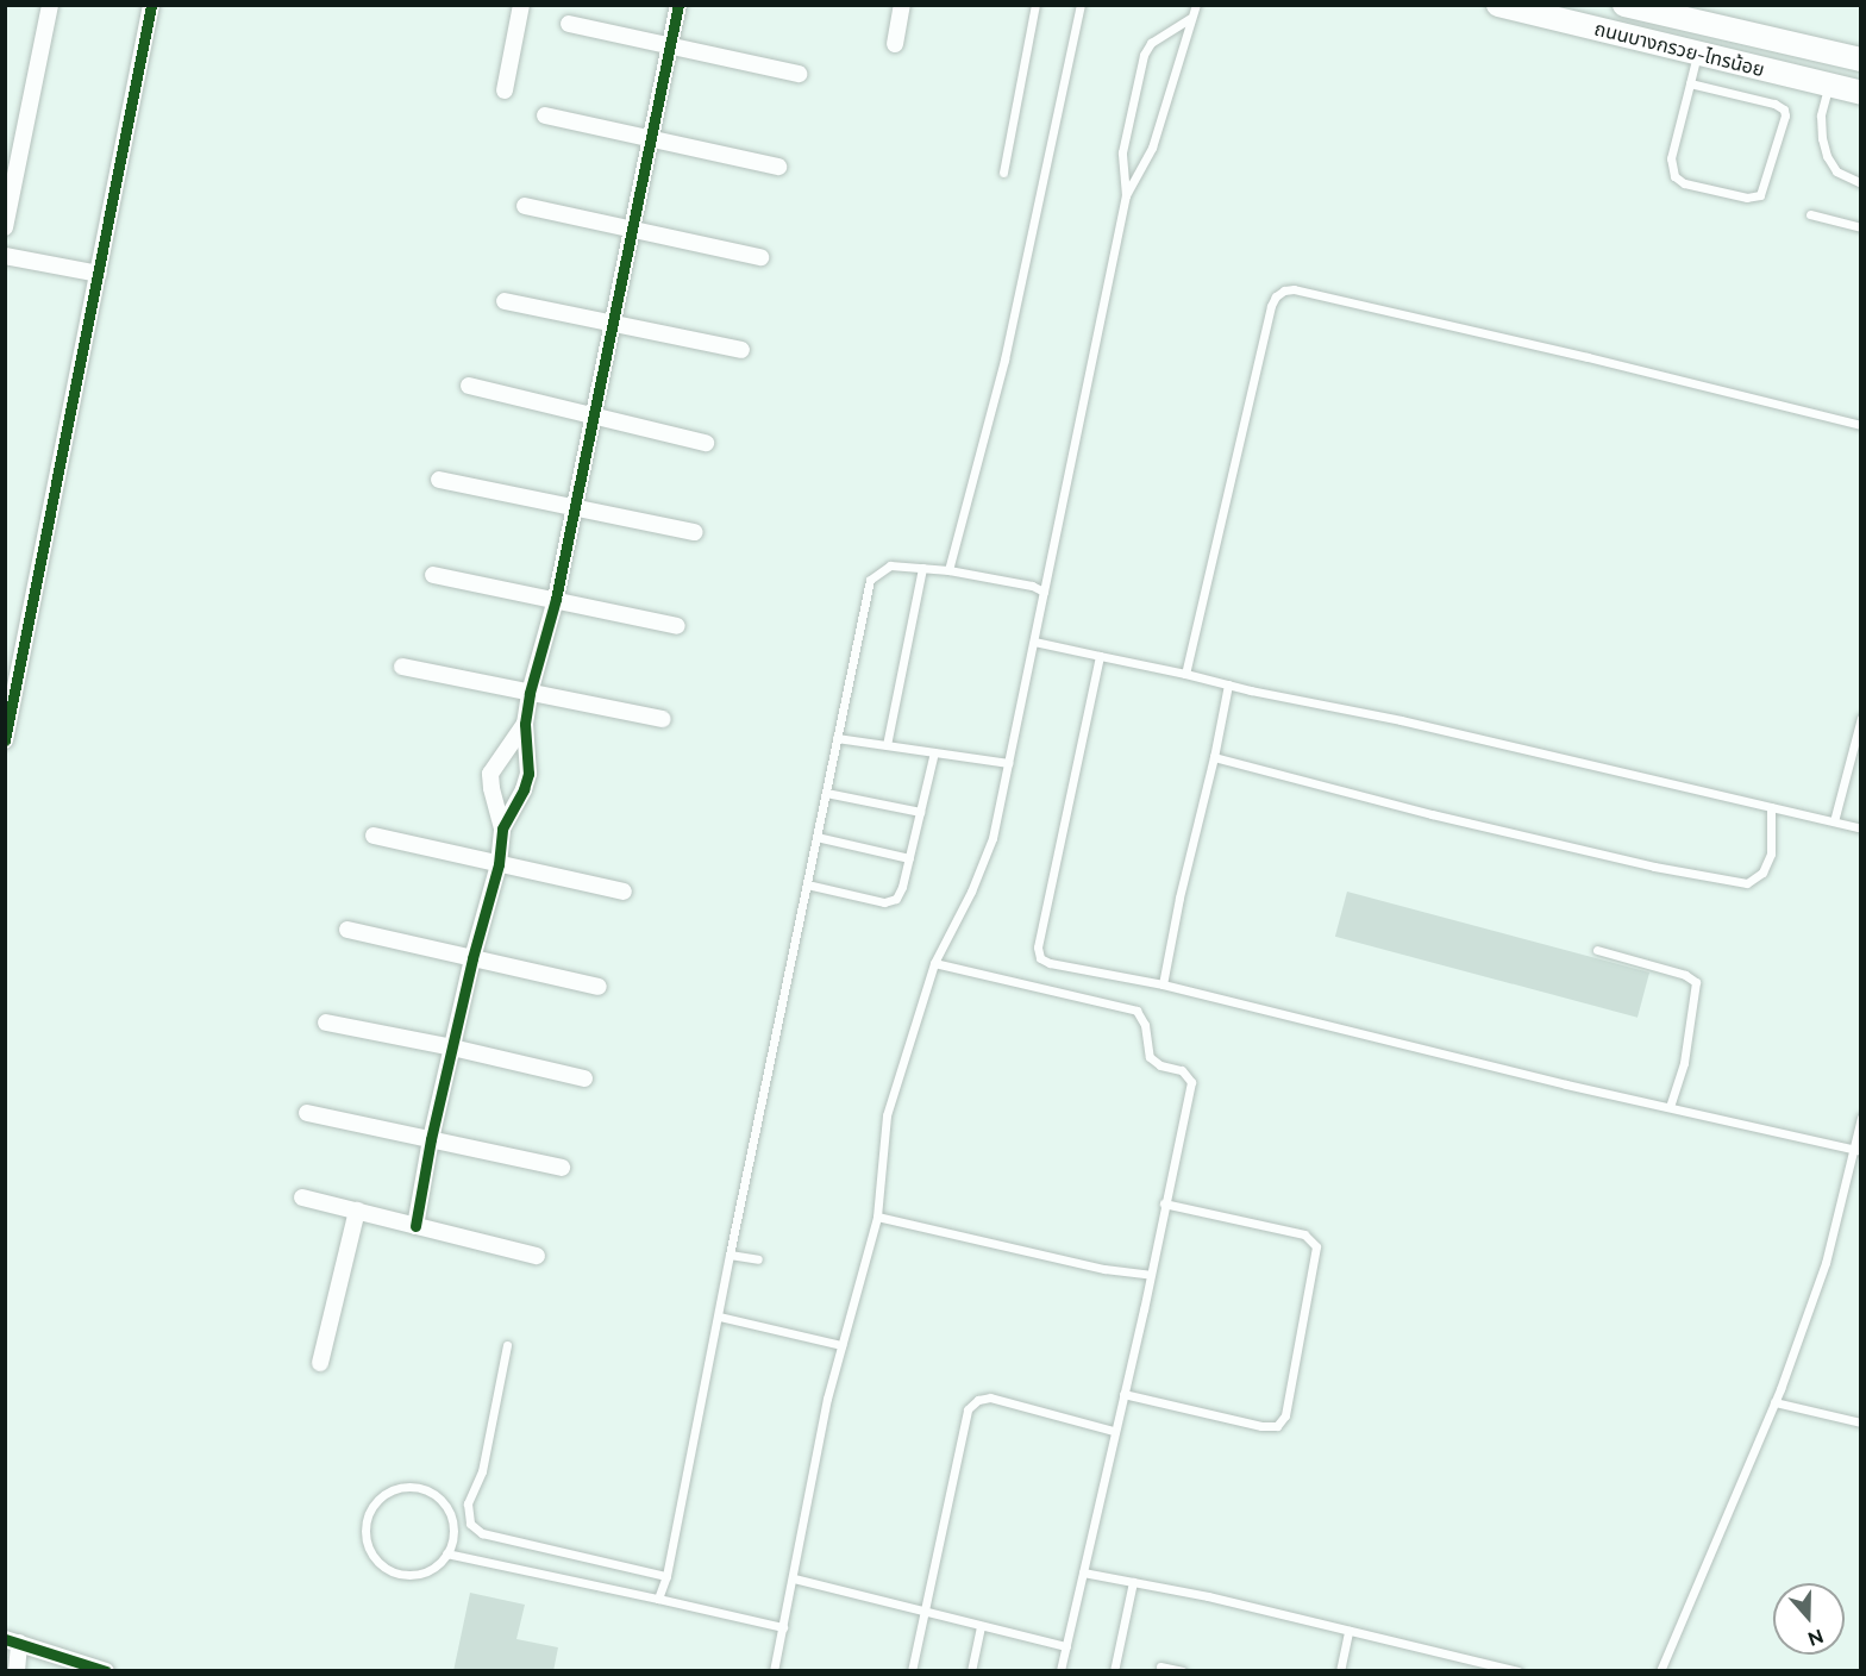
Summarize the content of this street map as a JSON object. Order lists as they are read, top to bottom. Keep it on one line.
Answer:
{"streets":{"main road":["ถนนบางกรวย-ไทรน้อย"]},"north":"bottom"}
